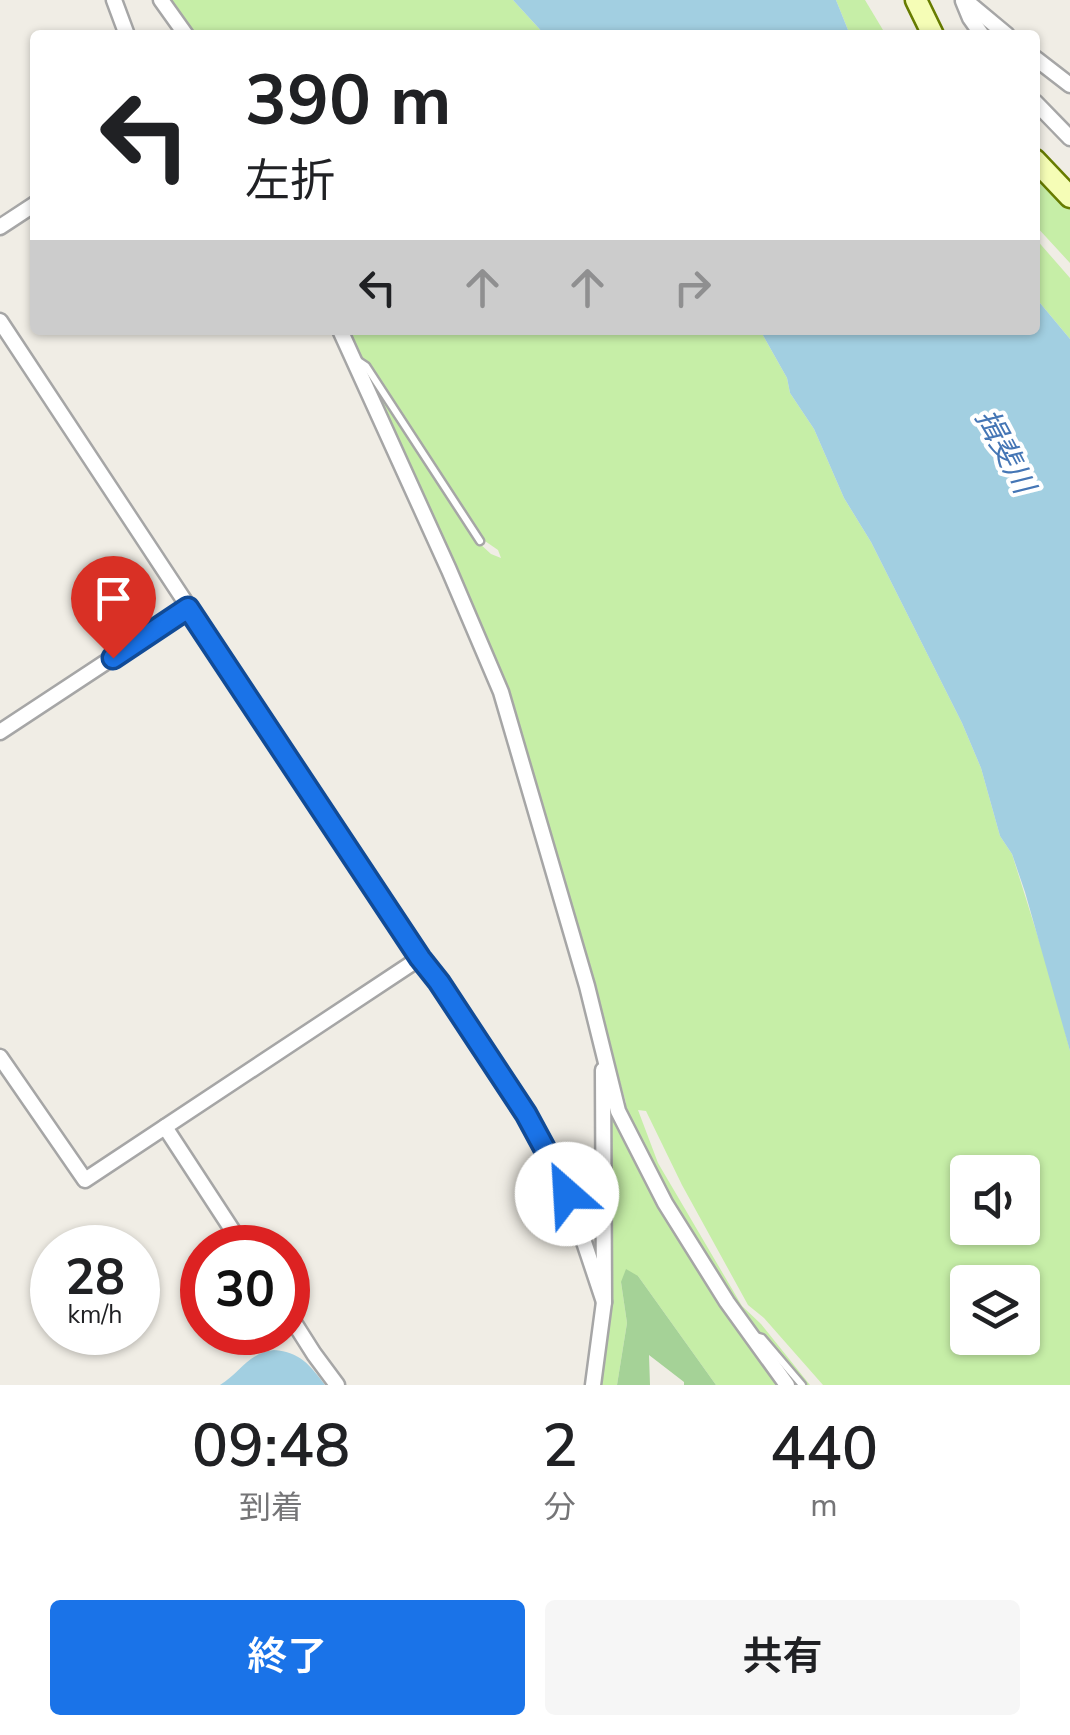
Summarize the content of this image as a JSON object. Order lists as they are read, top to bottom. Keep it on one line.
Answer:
{"water":["揖斐川"],"page":{"turn":["390 m","左折"],"speed":"28 km/h","limit":"30","eta":["09:48","到着","2","分","440","m"],"buttons":["終了","共有"]}}
